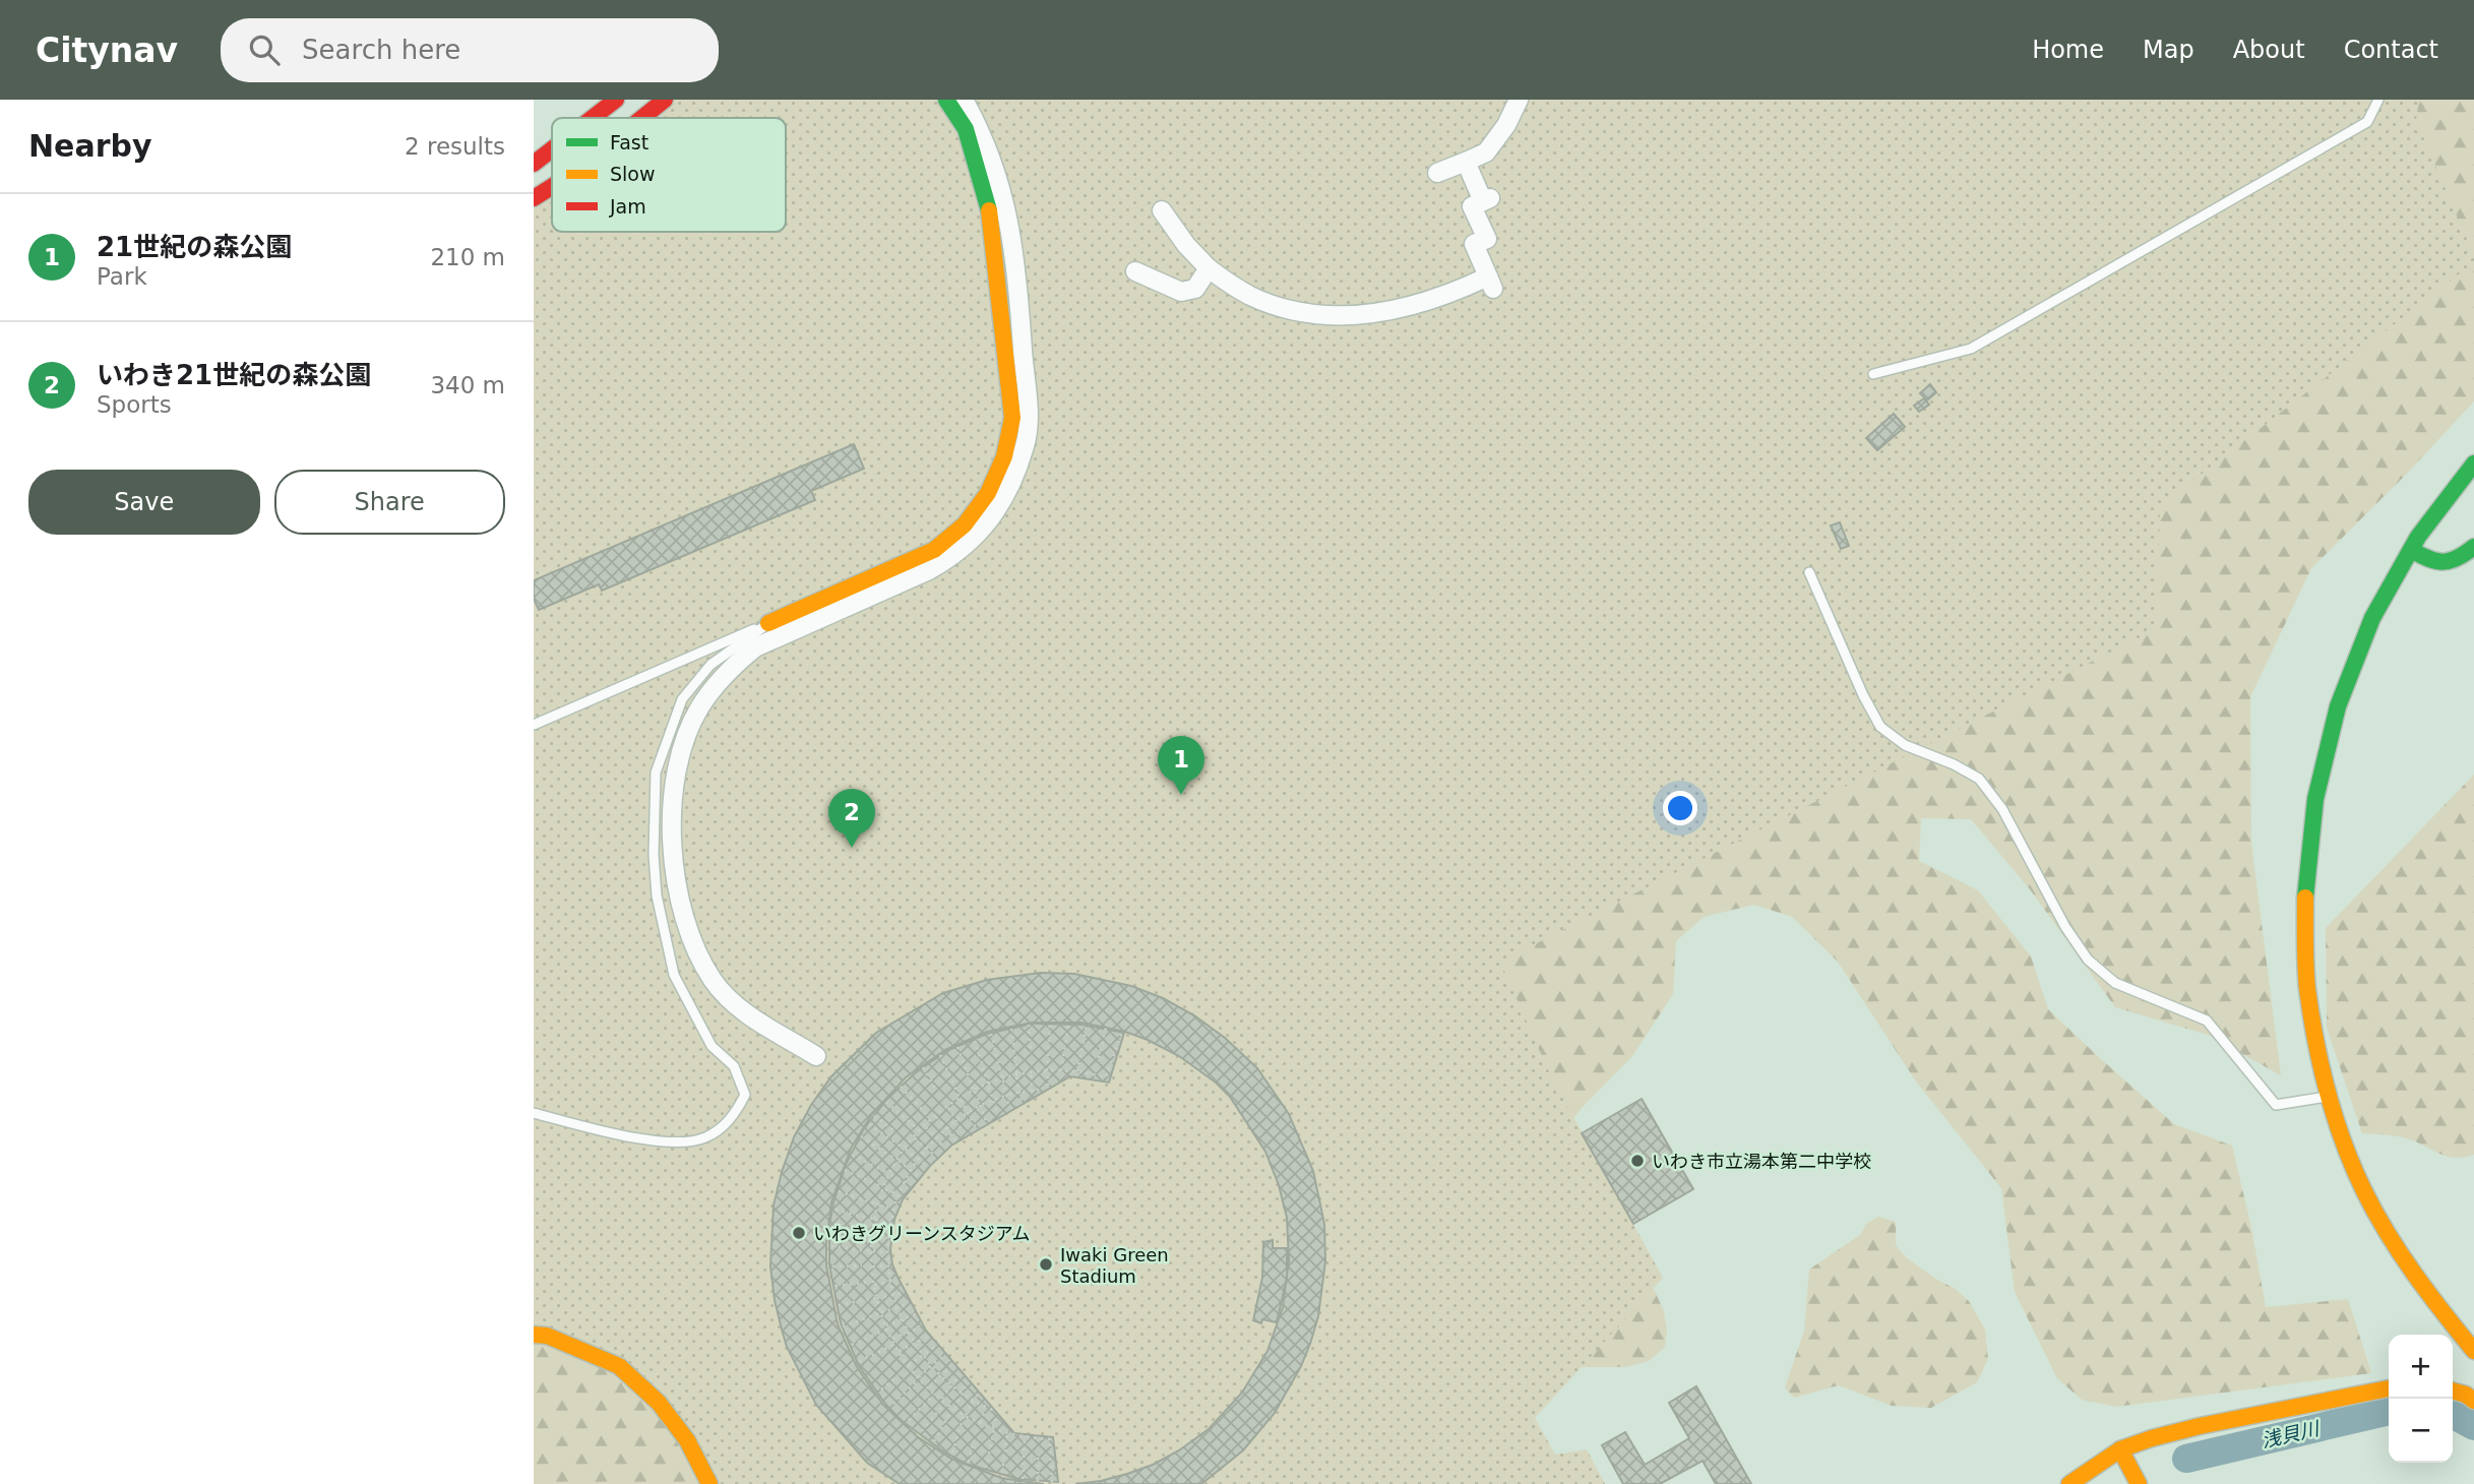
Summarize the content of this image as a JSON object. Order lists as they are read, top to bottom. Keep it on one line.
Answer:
{"water":["浅貝川"],"places":["いわき市立湯本第二中学校","いわきグリーンスタジアム","Iwaki Green Stadium"],"legend":["Fast","Slow","Jam"],"page":{"header":"Citynav","search":"Search here","nav":["Home","Map","About","Contact"],"heading":["Nearby","2 results"],"list":[{"mark":"1","name":"21世紀の森公園","note":"Park","value":"210 m"},{"mark":"2","name":"いわき21世紀の森公園","note":"Sports","value":"340 m"}],"buttons":["Save","Share"],"pins":["1","2"],"map_buttons":["+","−"]}}
